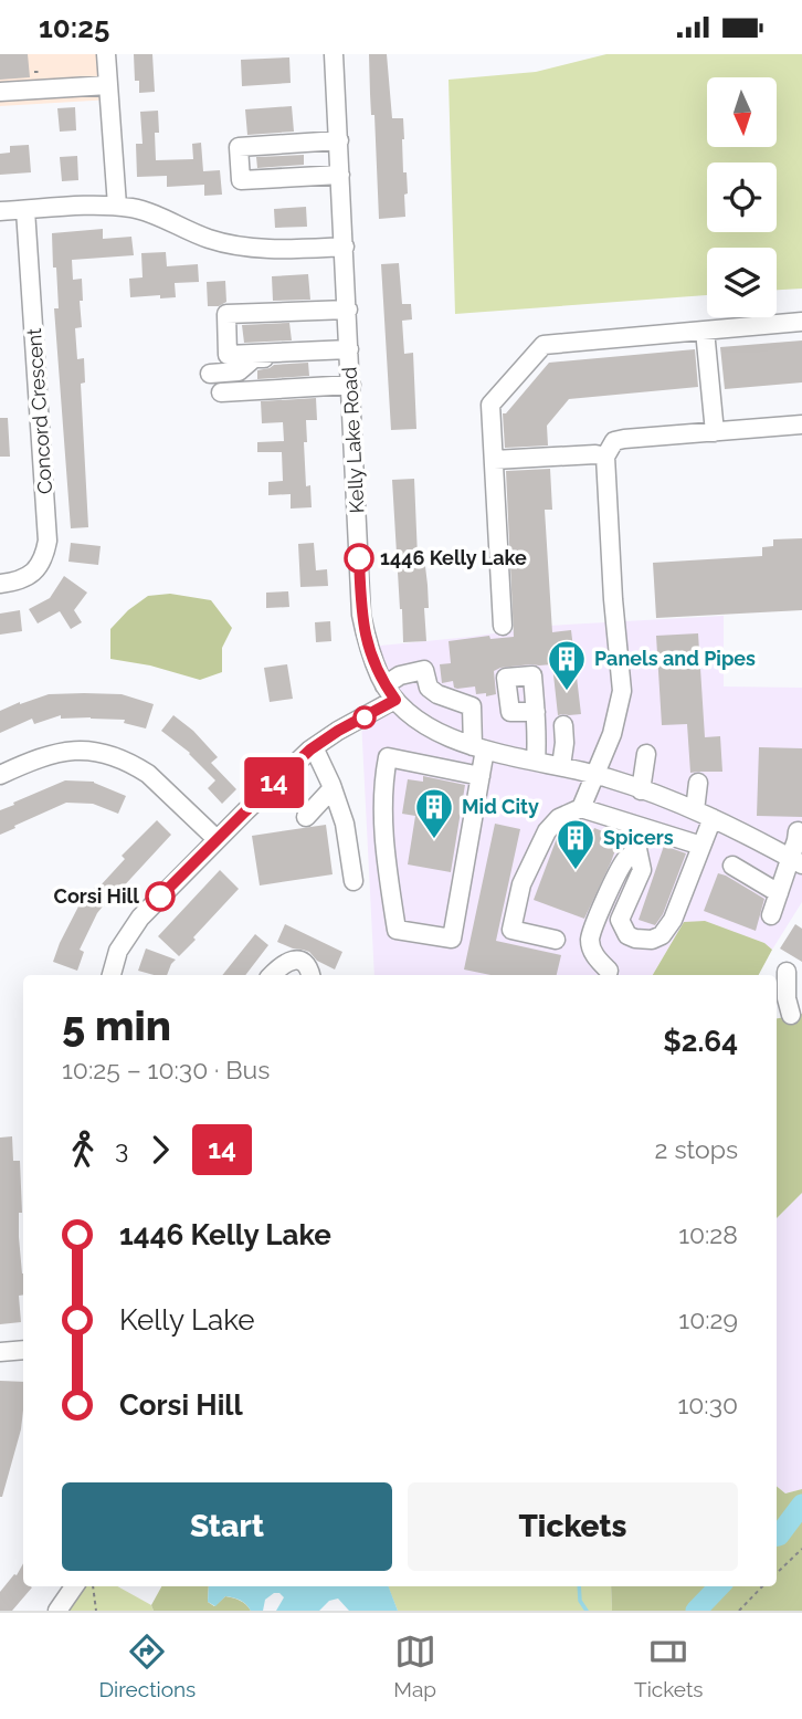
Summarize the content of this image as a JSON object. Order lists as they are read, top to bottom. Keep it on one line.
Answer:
{"streets":{"street":["Concord Crescent","Kelly Lake Road"]},"places":{"other":["1446 Kelly Lake","Corsi Hill"],"building":["Panels and Pipes","Mid City","Spicers"]},"lines":["bus line 14"],"north":"bottom","page":{"status":"10:25","on_map":"14","heading":["5 min","10:25 – 10:30 · Bus","$2.64"],"legs":["3","14","2 stops"],"list":[{"name":"1446 Kelly Lake","value":"10:28"},{"name":"Kelly Lake","value":"10:29"},{"name":"Corsi Hill","value":"10:30"}],"buttons":["Start","Tickets"],"tabs":["Directions","Map","Tickets"]}}
